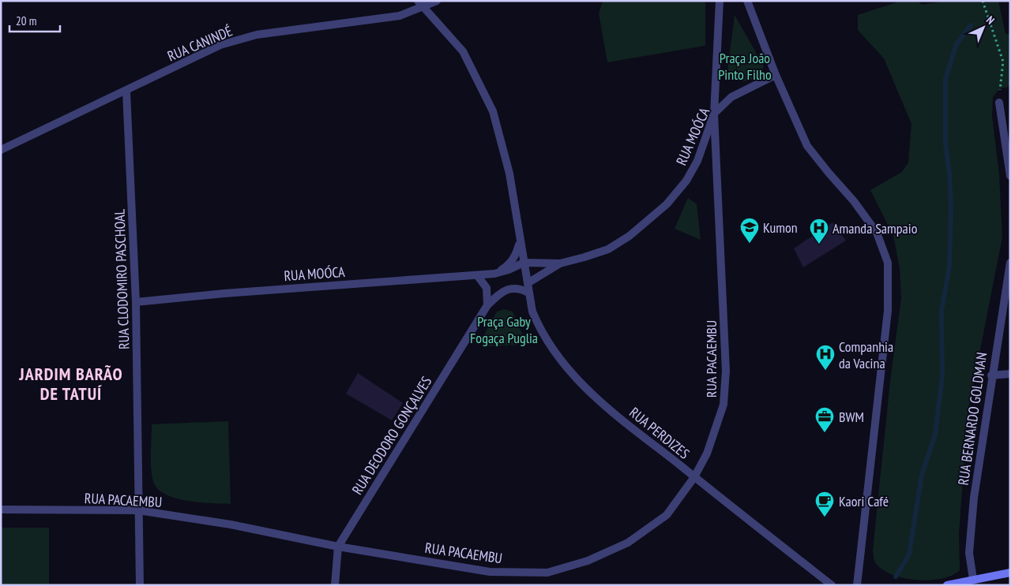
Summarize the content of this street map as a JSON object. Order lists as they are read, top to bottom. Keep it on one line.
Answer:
{"streets":{"street":["RUA CANINDÉ","RUA MOÓCA","RUA CLODOMIRO PASCHOAL","RUA PACAEMBU","RUA BERNARDO GOLDMAN","RUA PERDIZES","RUA DEODORO GONÇALVES"]},"crossings":[["RUA CANINDÉ","RUA CLODOMIRO PASCHOAL"],["RUA CANINDÉ","RUA PERDIZES"],["RUA MOÓCA","RUA CLODOMIRO PASCHOAL"],["RUA MOÓCA","RUA PACAEMBU"],["RUA MOÓCA","RUA PERDIZES"],["RUA CLODOMIRO PASCHOAL","RUA PACAEMBU"],["RUA PACAEMBU","RUA PERDIZES"],["RUA PACAEMBU","RUA DEODORO GONÇALVES"],["RUA PERDIZES","RUA DEODORO GONÇALVES"]],"districts":["JARDIM BARÃO DE TATUÍ"],"parks":["Praça João Pinto Filho","Praça Gaby Fogaça Puglia"],"places":{"school or university":["Kumon"],"hospital":["Amanda Sampaio","Companhia da Vacina"],"office":["BWM"],"cafe":["Kaori Café"]},"scale_bar":"20 m","north":"top right"}
